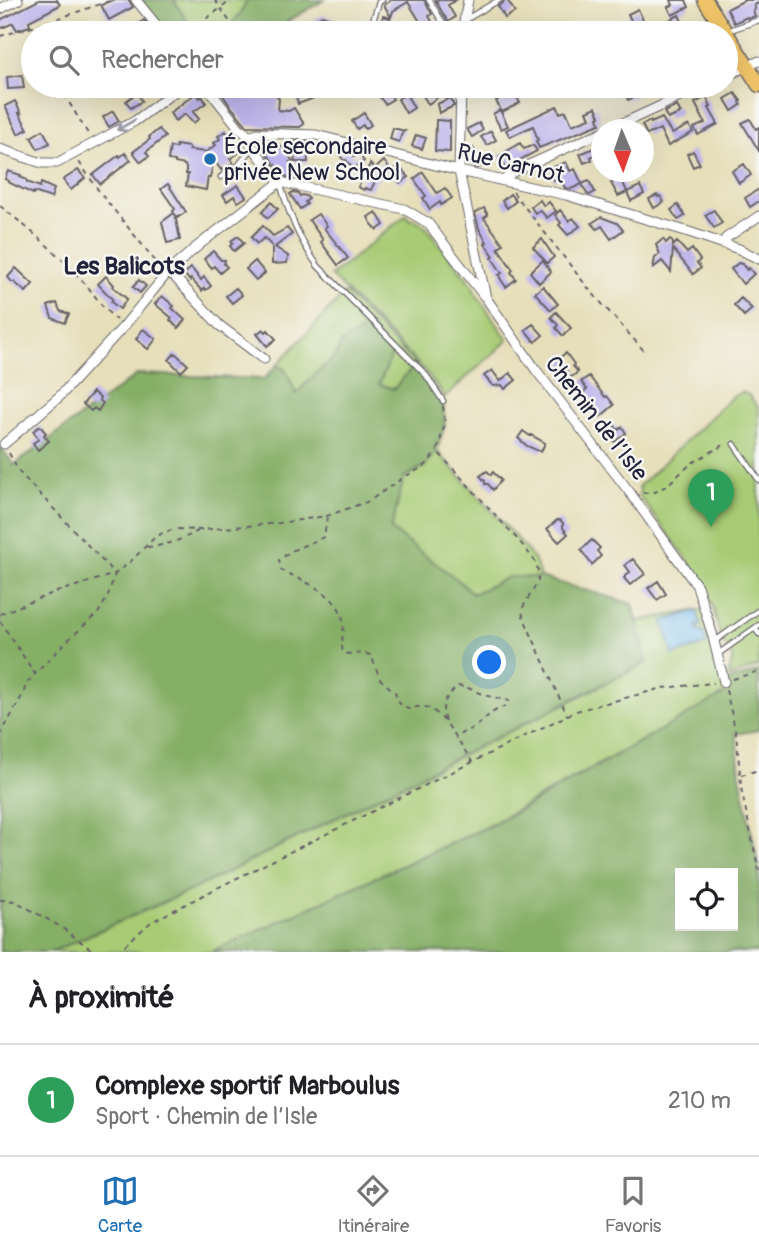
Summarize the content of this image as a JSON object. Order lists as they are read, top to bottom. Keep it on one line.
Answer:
{"streets":{"street":["Rue Carnot","Chemin de l’Isle"]},"crossings":[["Rue Carnot","Chemin de l’Isle"]],"districts":["Les Balicots"],"places":["École secondaire privée New School"],"north":"bottom","page":{"search":"Rechercher","pins":"1","heading":"À proximité","list":[{"mark":"1","name":"Complexe sportif Marboulus","note":"Sport · Chemin de l’Isle","value":"210 m"}],"nav":["Carte","Itinéraire","Favoris"]}}
